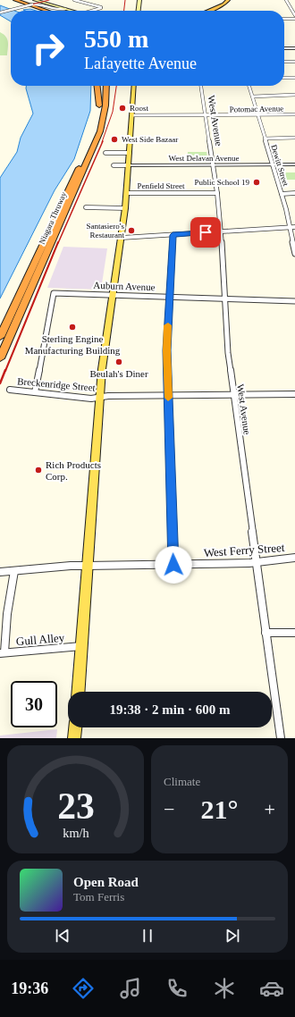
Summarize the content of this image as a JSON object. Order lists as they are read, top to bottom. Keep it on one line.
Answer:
{"streets":{"highway":["Niagara Thruway"],"street":["Potomac Avenue","West Avenue","West Delavan Avenue","Dewitt Street","Penfield Street","Auburn Avenue","Breckenridge Street","West Ferry Street","Gull Alley"]},"crossings":[["Potomac Avenue","West Avenue"],["Potomac Avenue","Dewitt Street"],["West Avenue","West Delavan Avenue"],["West Avenue","Penfield Street"],["West Avenue","Auburn Avenue"],["West Avenue","Breckenridge Street"],["West Avenue","West Ferry Street"],["West Delavan Avenue","Dewitt Street"],["Auburn Avenue","Breckenridge Street"]],"places":["Roost","West Side Bazaar","Public School 19","Santasiero's Restaurant","Sterling Engine Manufacturing Building","Beulah's Diner","Rich Products Corp."],"page":{"turn":["550 m","Lafayette Avenue"],"limit":"30","trip":"19:38 · 2 min · 600 m","tile":"Climate","heat":["−","21°","+"],"song":["Open Road","Tom Ferris"],"tabs":"19:36","gauge":["23","km/h"]}}
